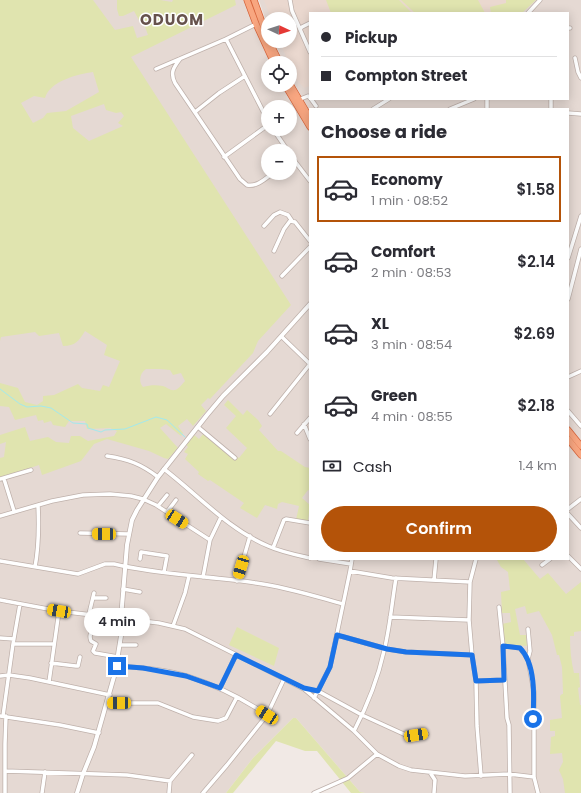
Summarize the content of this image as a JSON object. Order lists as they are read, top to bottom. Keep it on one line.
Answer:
{"districts":["ODUOM"],"north":"right","page":{"map_buttons":["+","−"],"banner":["Pickup","Compton Street"],"heading":"Choose a ride","list":[{"name":"Economy","note":"1 min · 08:52","value":"$1.58"},{"name":"Comfort","note":"2 min · 08:53","value":"$2.14"},{"name":"XL","note":"3 min · 08:54","value":"$2.69"},{"name":"Green","note":"4 min · 08:55","value":"$2.18"}],"pay":["Cash","1.4 km"],"buttons":"Confirm","bubble":"4 min"}}
